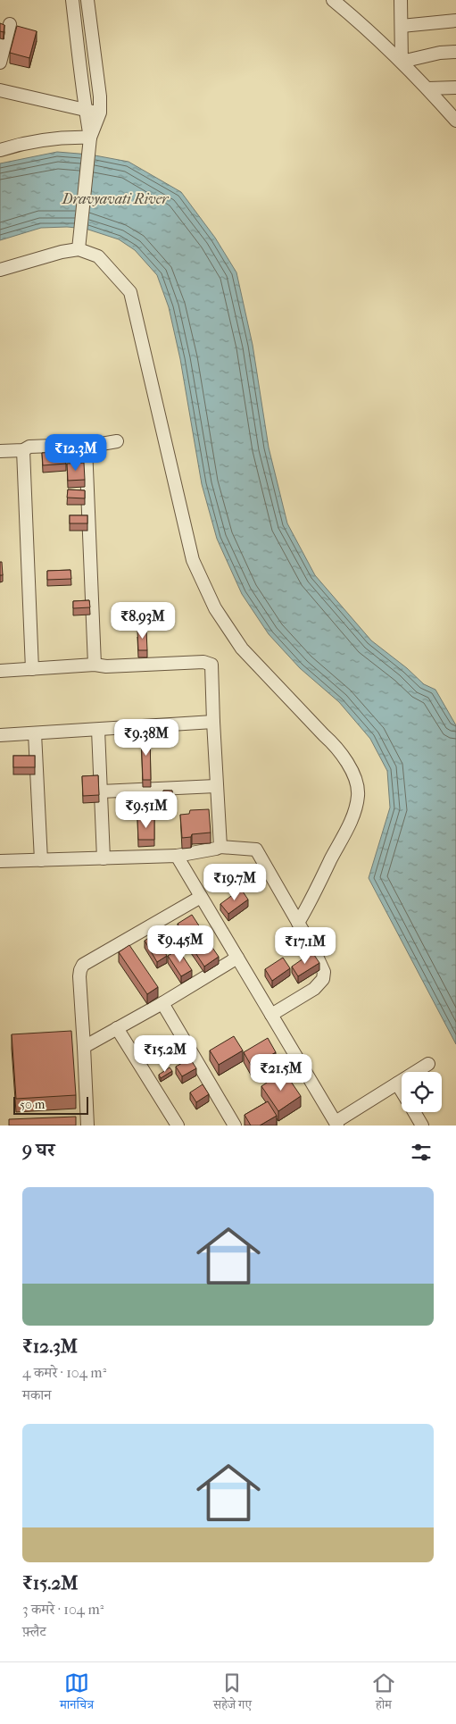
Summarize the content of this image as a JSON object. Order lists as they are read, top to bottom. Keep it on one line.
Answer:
{"water":["Dravyavati River"],"scale_bar":"50 m","page":{"price":["₹12.3M","₹8.93M","₹9.38M","₹9.51M","₹19.7M","₹9.45M","₹17.1M","₹15.2M","₹21.5M"],"scale":"50 m","heading":"9 घर","list":[{"name":"₹12.3M","note":"4 कमरे · 104 m² · मकान"},{"name":"₹15.2M","note":"3 कमरे · 104 m² · फ़्लैट"}],"tabs":["मानचित्र","सहेजे गए","होम"]}}
